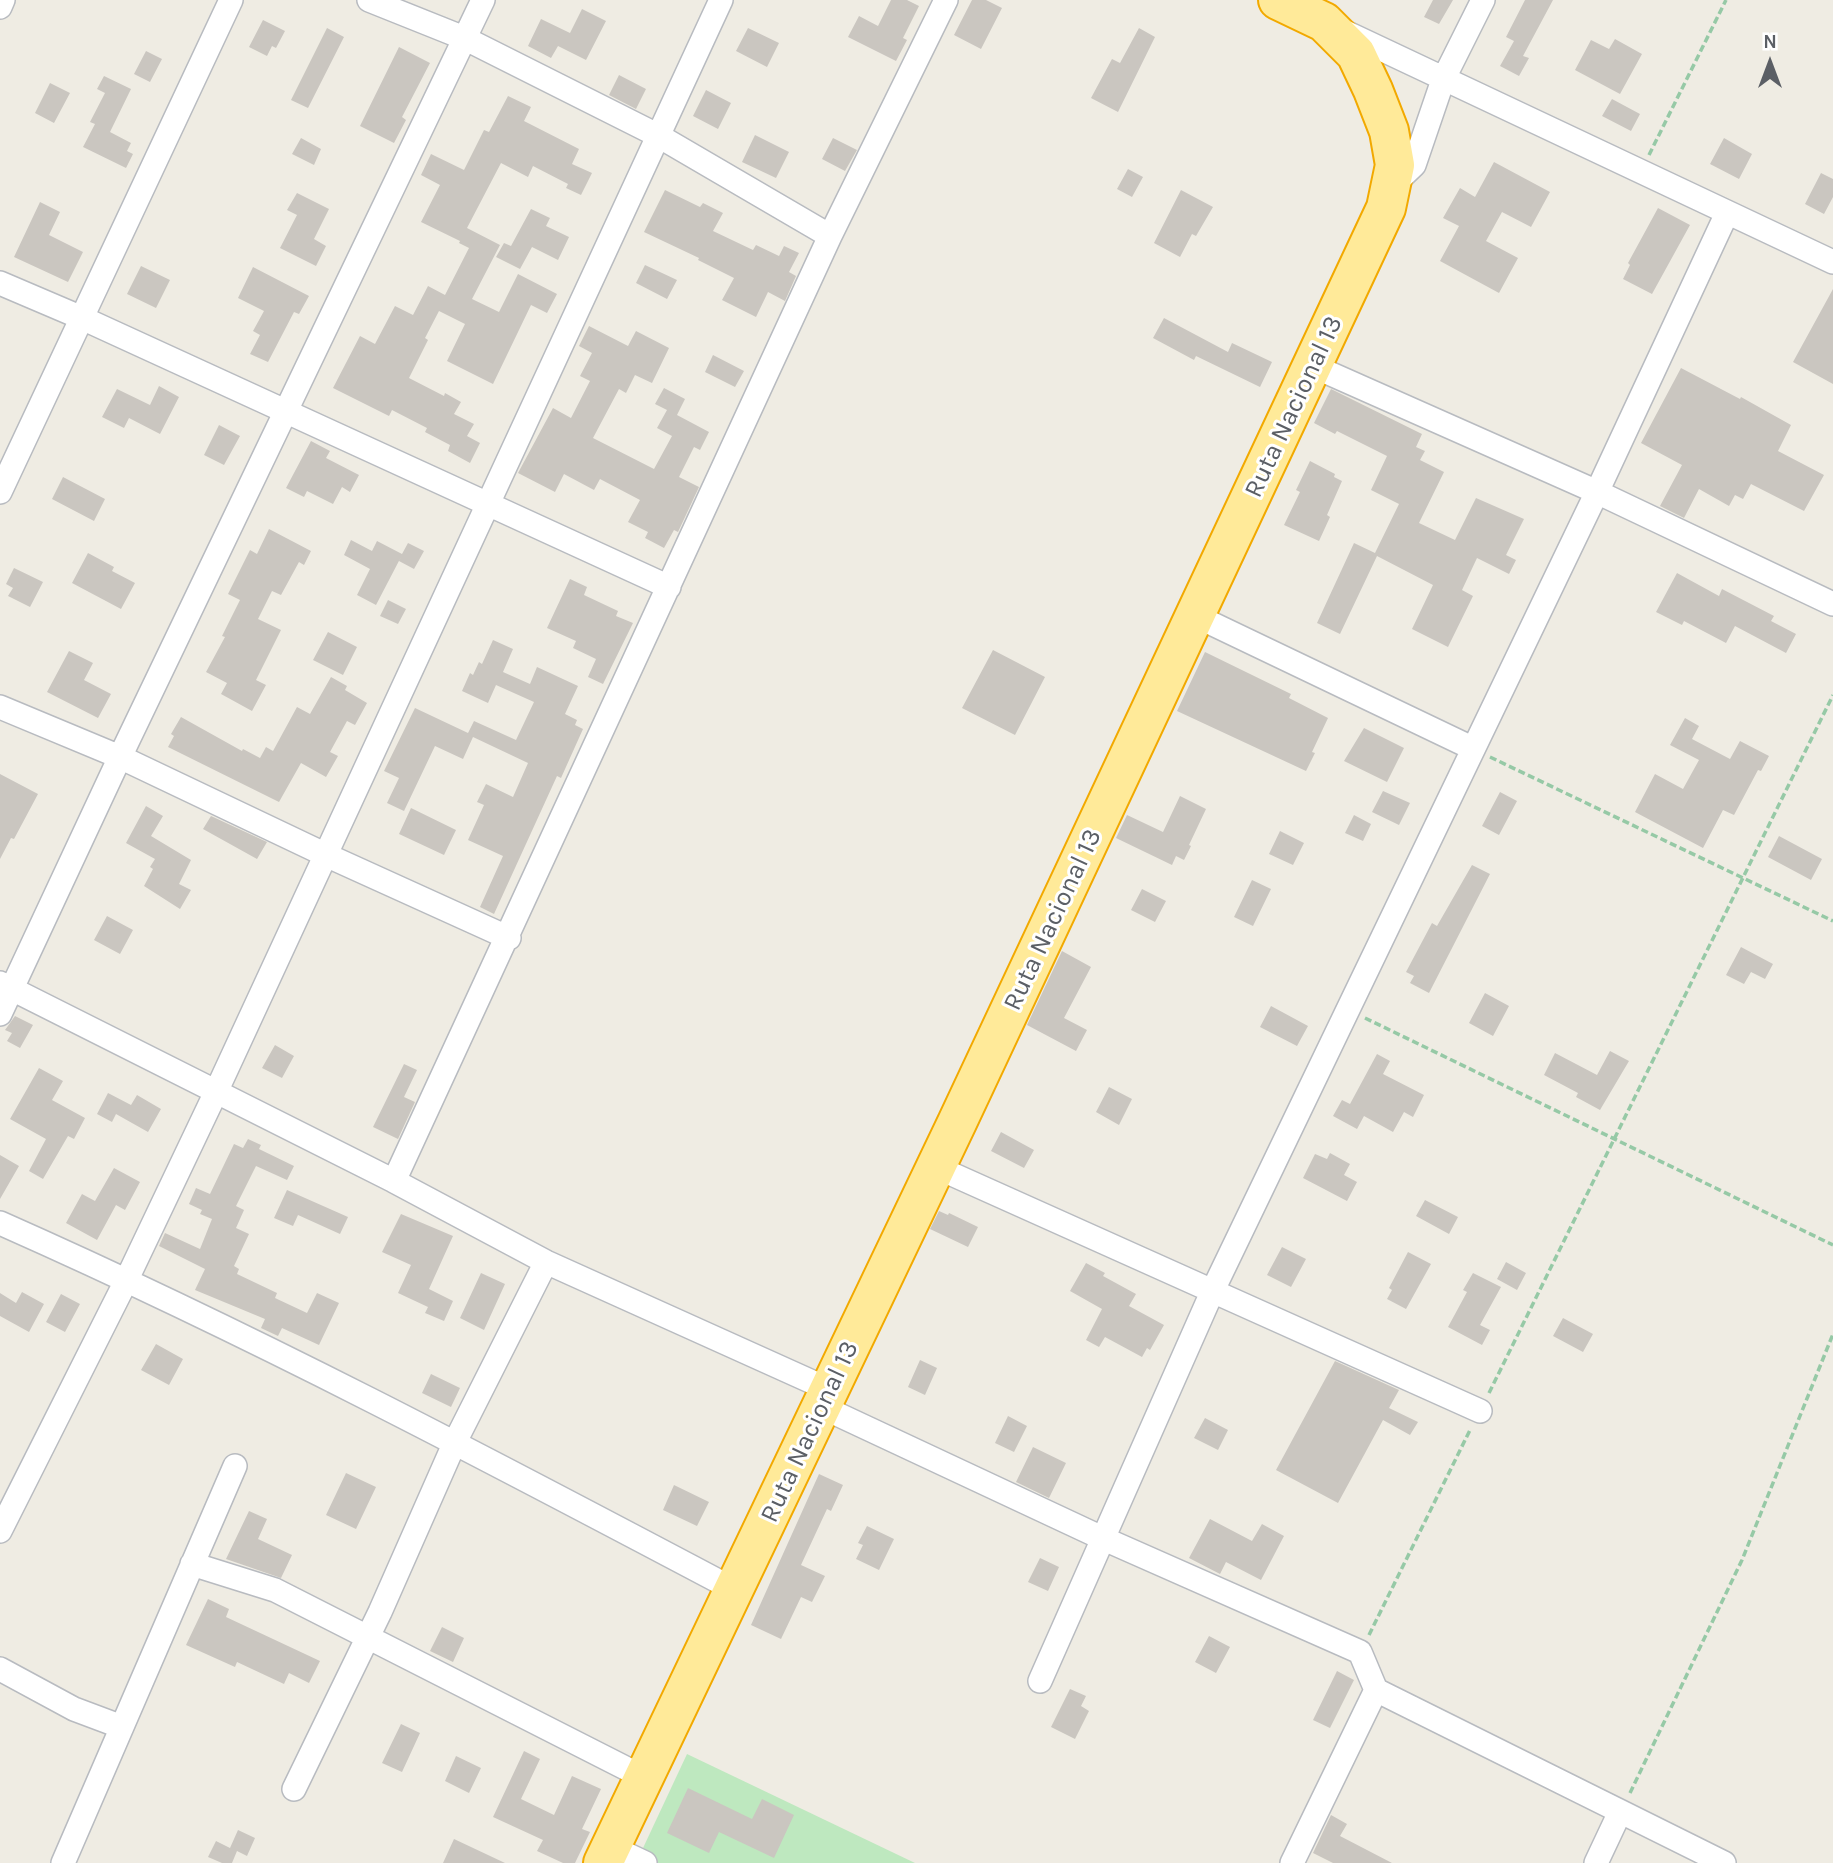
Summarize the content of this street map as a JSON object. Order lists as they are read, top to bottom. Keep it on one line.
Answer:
{"streets":{"highway":["Ruta Nacional 13"]},"north":"top"}
